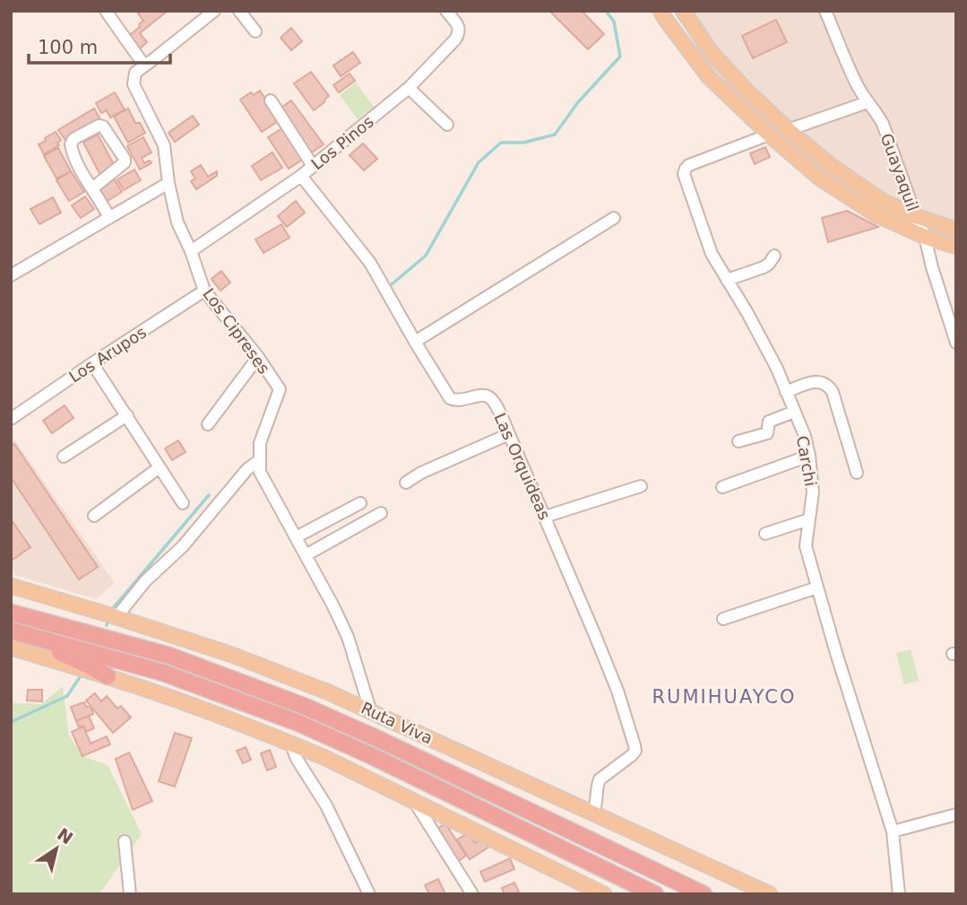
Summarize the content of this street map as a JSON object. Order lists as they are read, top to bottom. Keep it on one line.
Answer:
{"streets":{"highway":["Ruta Viva"],"street":["Los Pinos","Guayaquil","Los Cipreses","Los Arupos","Carchi","Las Orquideas"]},"crossings":[["Los Pinos","Los Cipreses"],["Los Pinos","Las Orquideas"],["Los Cipreses","Los Arupos"],["Los Cipreses","Ruta Viva"],["Las Orquideas","Ruta Viva"]],"districts":["RUMIHUAYCO"],"scale_bar":"100 m","north":"top right"}
